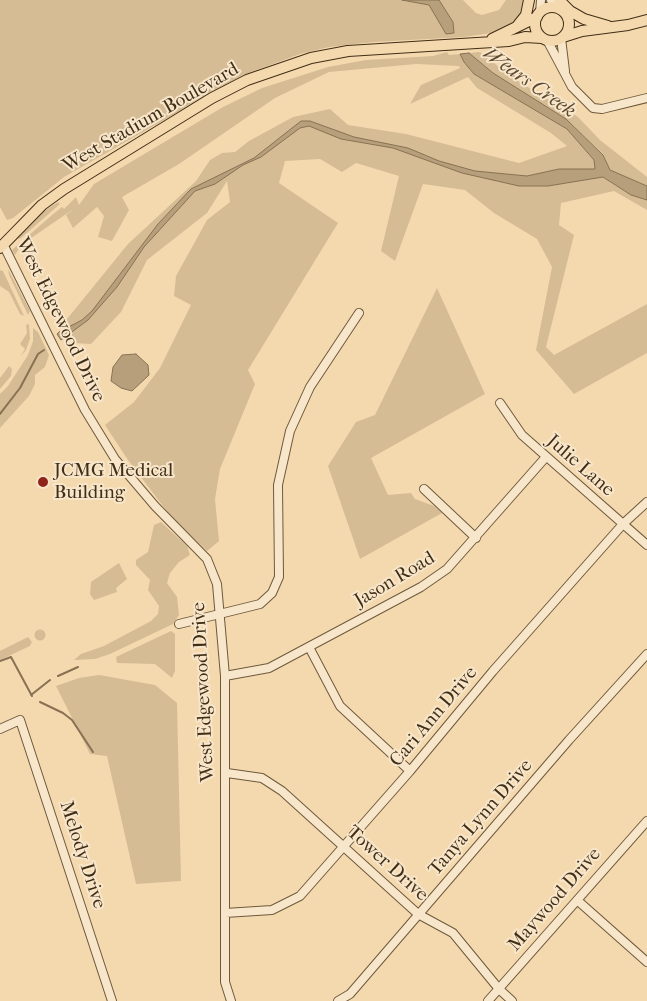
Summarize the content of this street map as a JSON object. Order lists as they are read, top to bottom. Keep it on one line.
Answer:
{"streets":{"main road":["West Stadium Boulevard"],"street":["West Edgewood Drive","Julie Lane","Jason Road","Cari Ann Drive","Tanya Lynn Drive","Melody Drive","Tower Drive","Maywood Drive"]},"crossings":[["West Stadium Boulevard","West Edgewood Drive"],["West Edgewood Drive","Jason Road"],["West Edgewood Drive","Cari Ann Drive"],["West Edgewood Drive","Tower Drive"],["Julie Lane","Jason Road"],["Julie Lane","Cari Ann Drive"],["Cari Ann Drive","Tower Drive"],["Tanya Lynn Drive","Tower Drive"],["Tower Drive","Maywood Drive"]],"water":["Wears Creek"],"places":["JCMG Medical Building"]}
